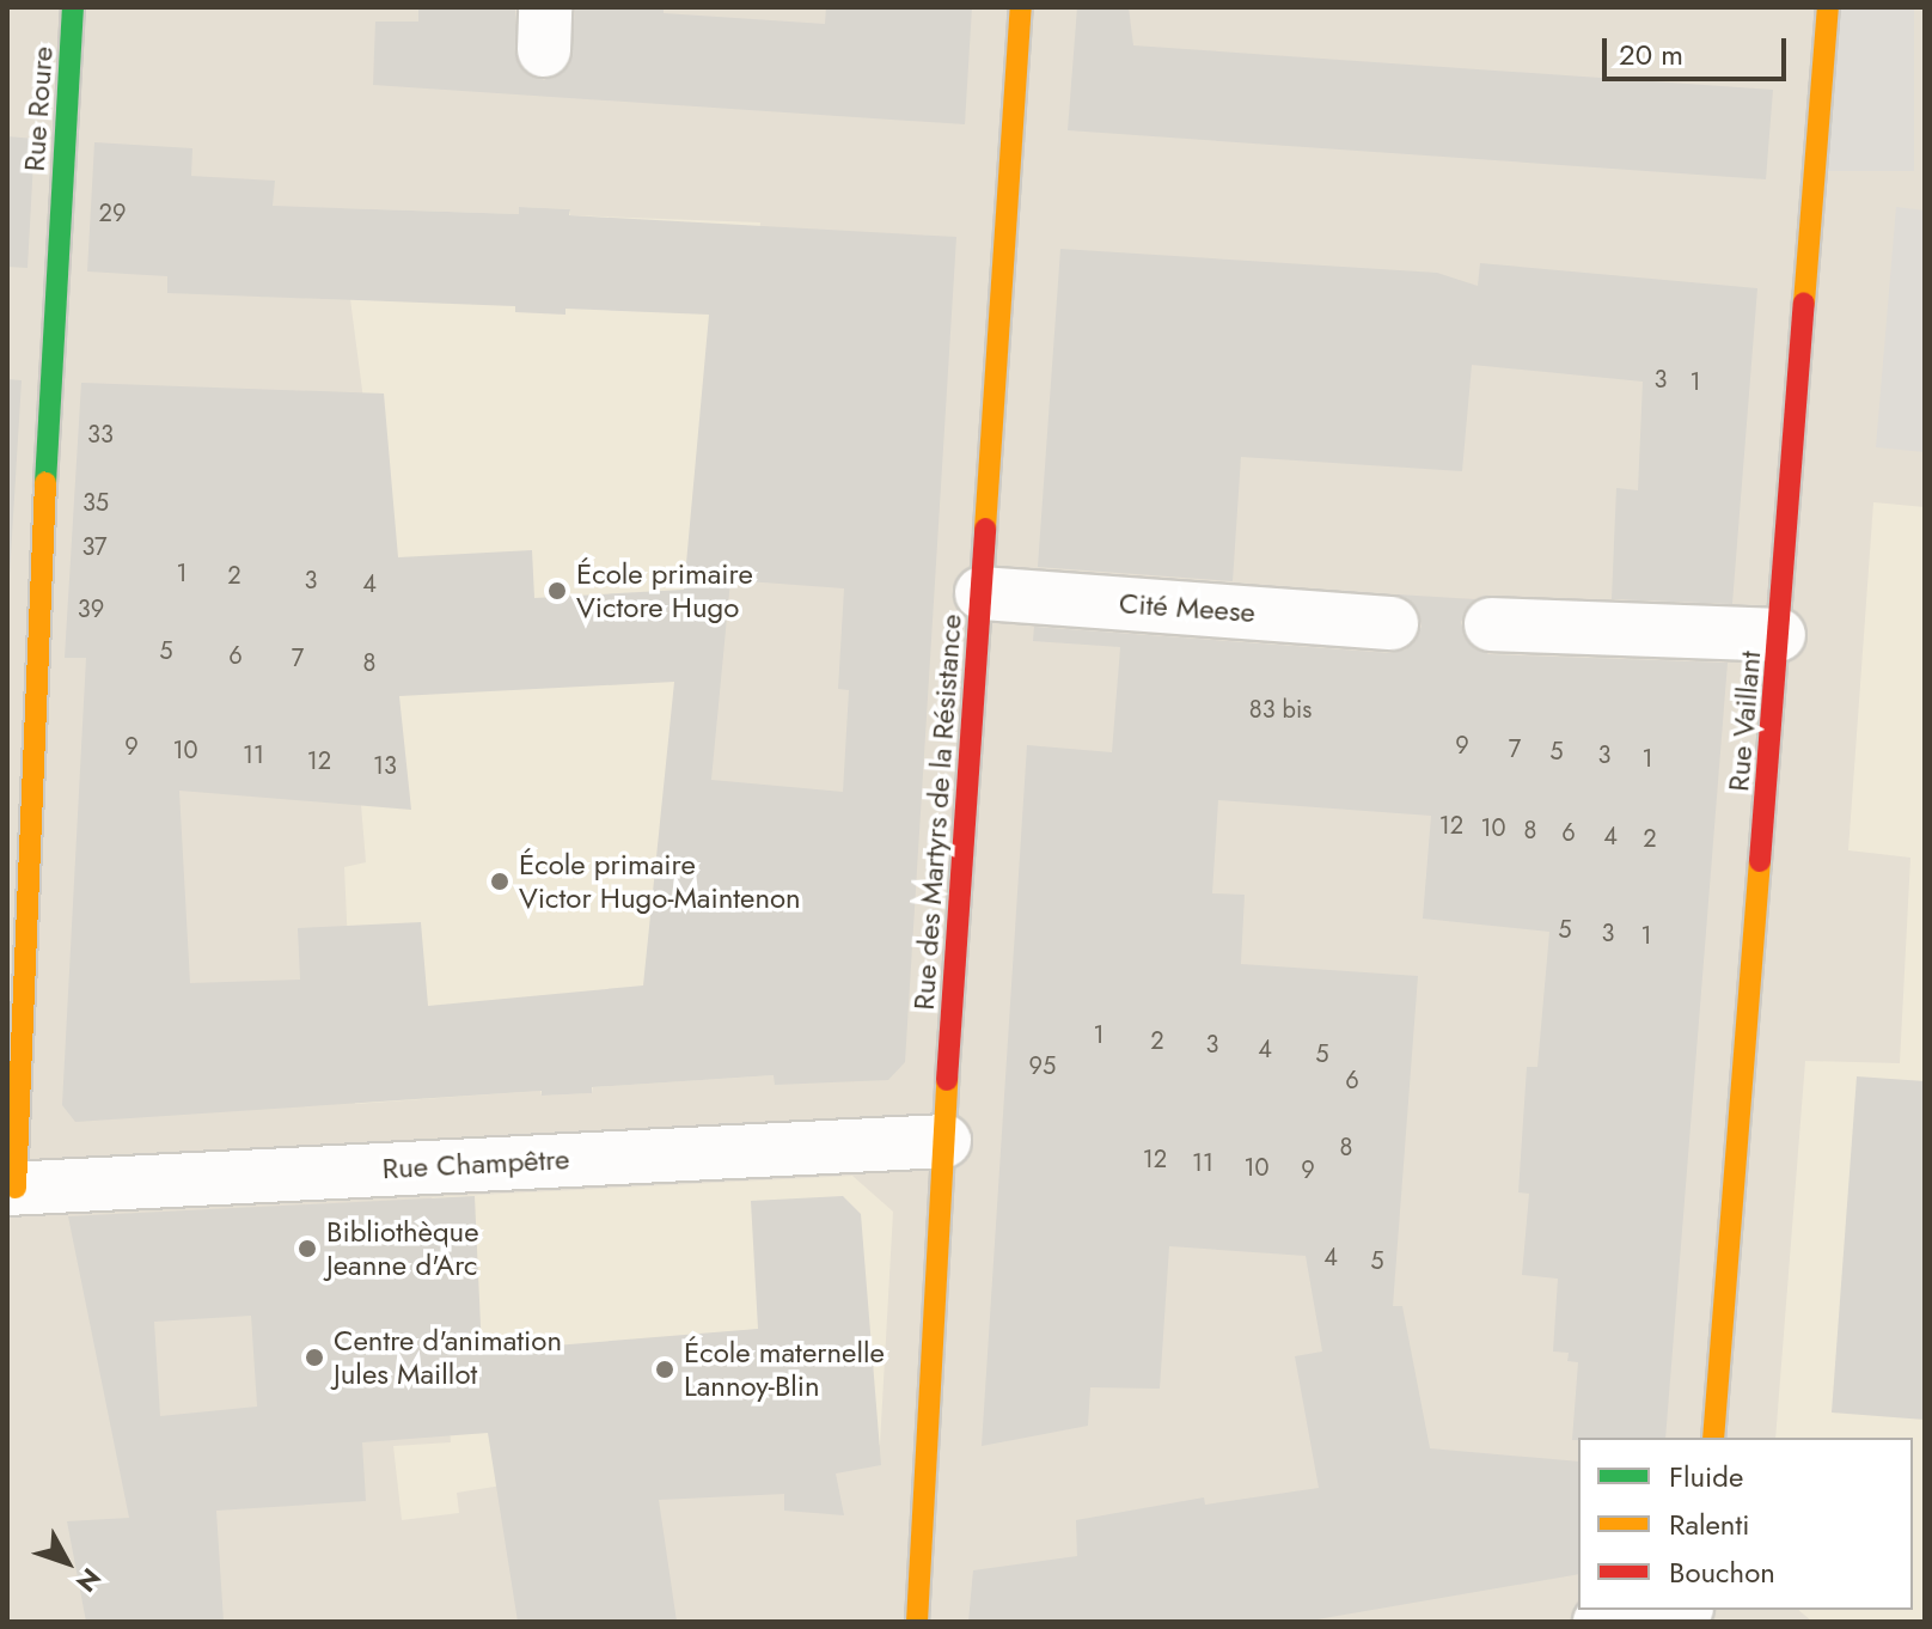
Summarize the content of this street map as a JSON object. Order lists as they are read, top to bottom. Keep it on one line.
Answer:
{"streets":{"street":["Rue Roure","Cité Meese","Rue Vaillant","Rue des Martyrs de la Résistance","Rue Champêtre"]},"crossings":[["Rue Roure","Rue Champêtre"],["Cité Meese","Rue des Martyrs de la Résistance"],["Rue des Martyrs de la Résistance","Rue Champêtre"]],"places":["École primaire Victore Hugo","École primaire Victor Hugo-Maintenon","Bibliothèque Jeanne d'Arc","Centre d'animation Jules Maillot","École maternelle Lannoy-Blin"],"house_numbers":["29","3","1","33","35","37","1","2","3","4","39","5","6","7","8","83 bis","9","9","7","10","5","11","3","1","12","13","12","10","8","6","4","2","5","3","1","1","2","3","4","5","95","6","8","12","11","10","9","4","5"],"legend":["Fluide","Ralenti","Bouchon"],"scale_bar":"20 m","north":"bottom right"}
